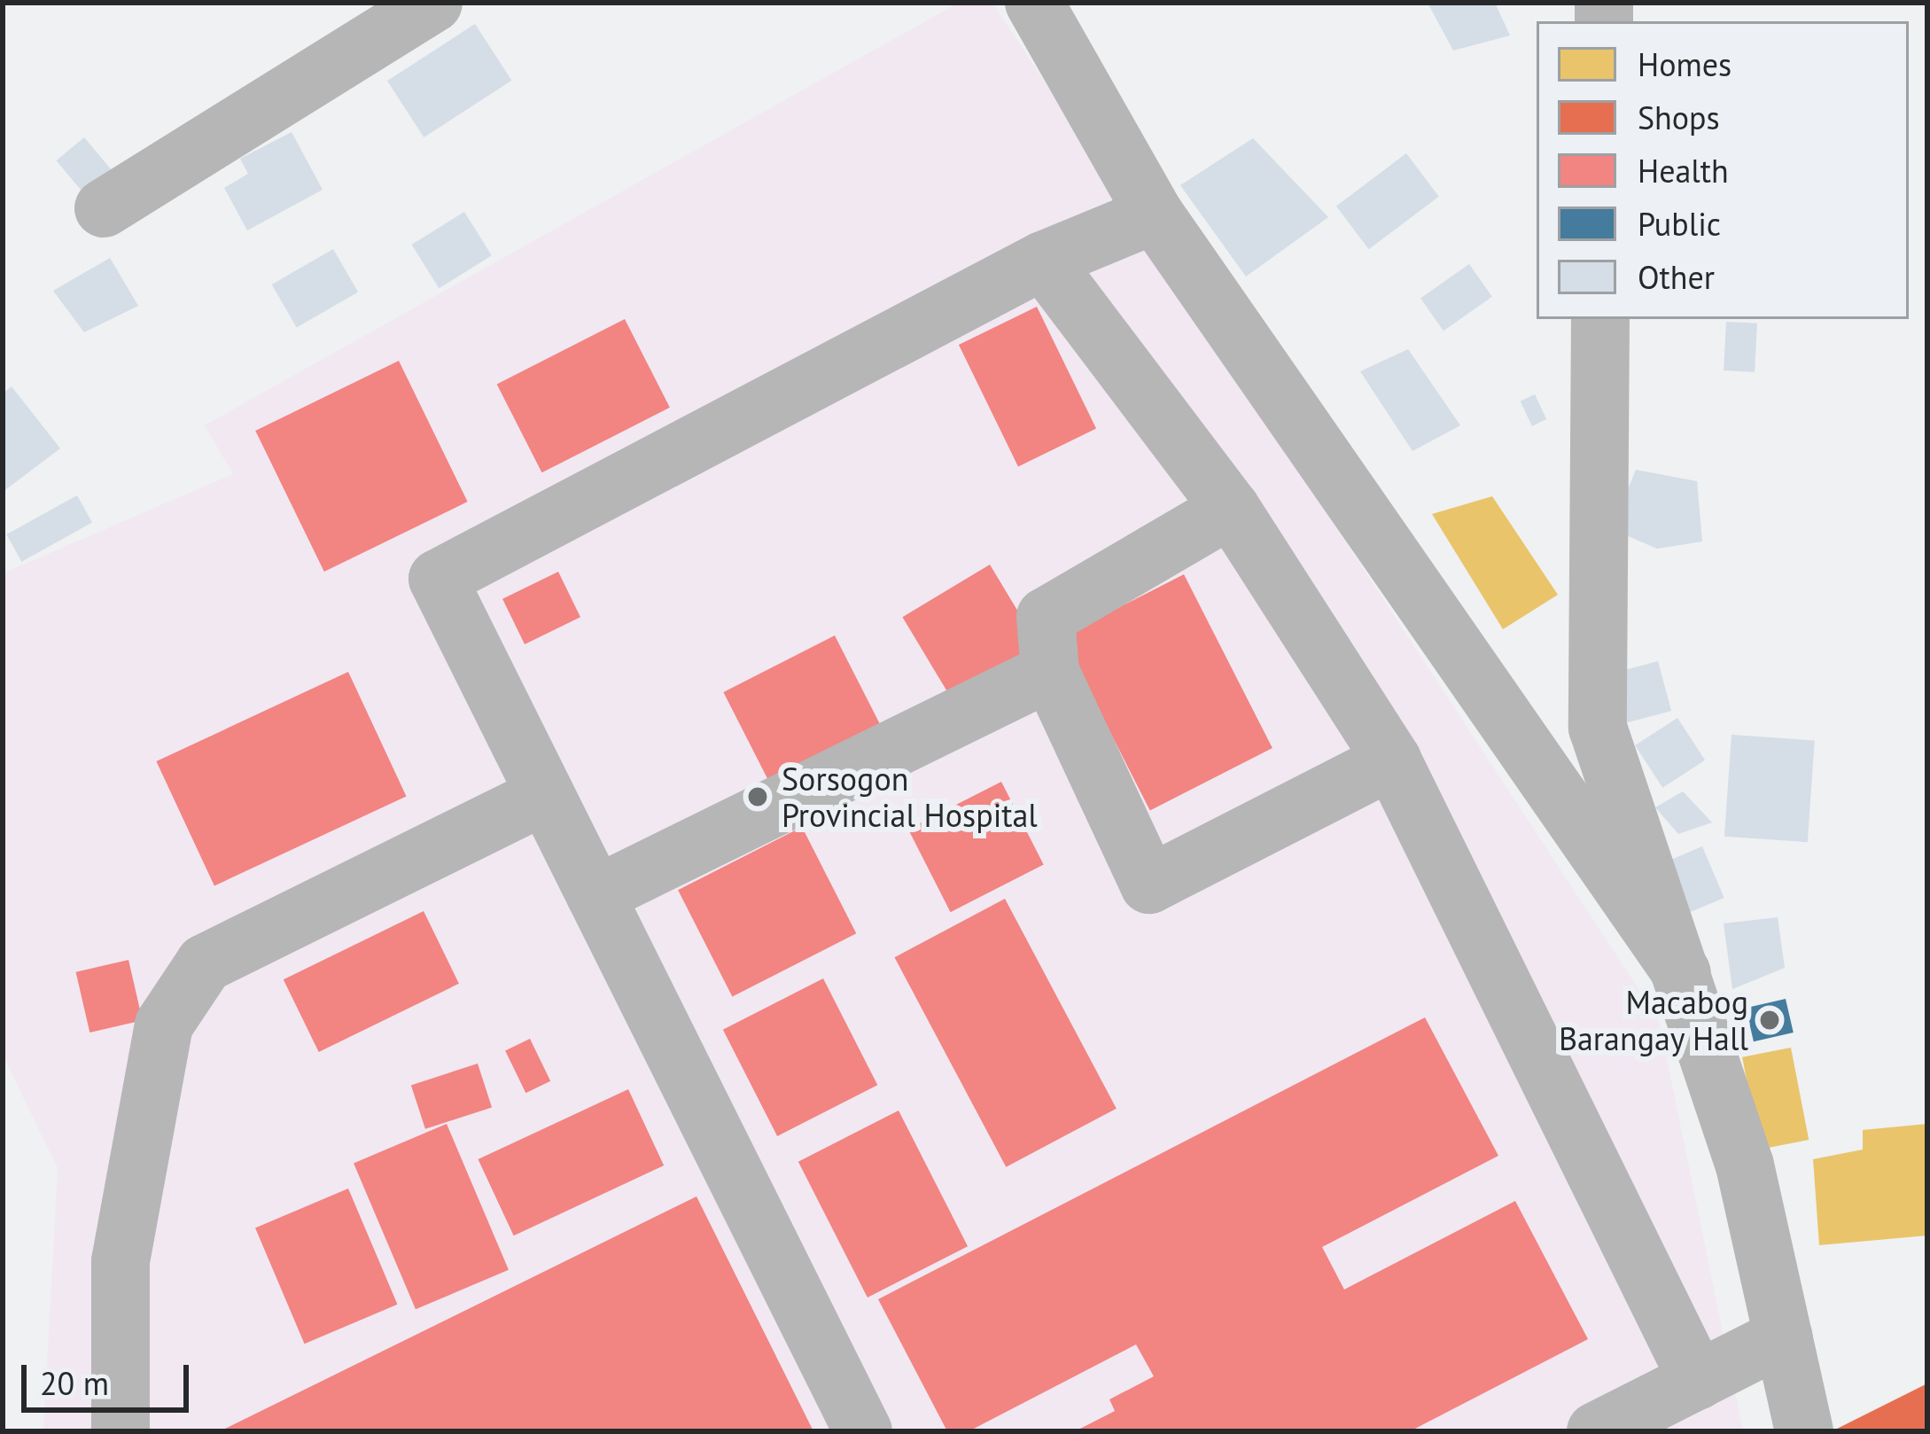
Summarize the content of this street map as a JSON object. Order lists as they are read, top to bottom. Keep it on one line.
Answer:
{"places":["Sorsogon Provincial Hospital","Macabog Barangay Hall"],"legend":["Homes","Shops","Health","Public","Other"],"scale_bar":"20 m"}
